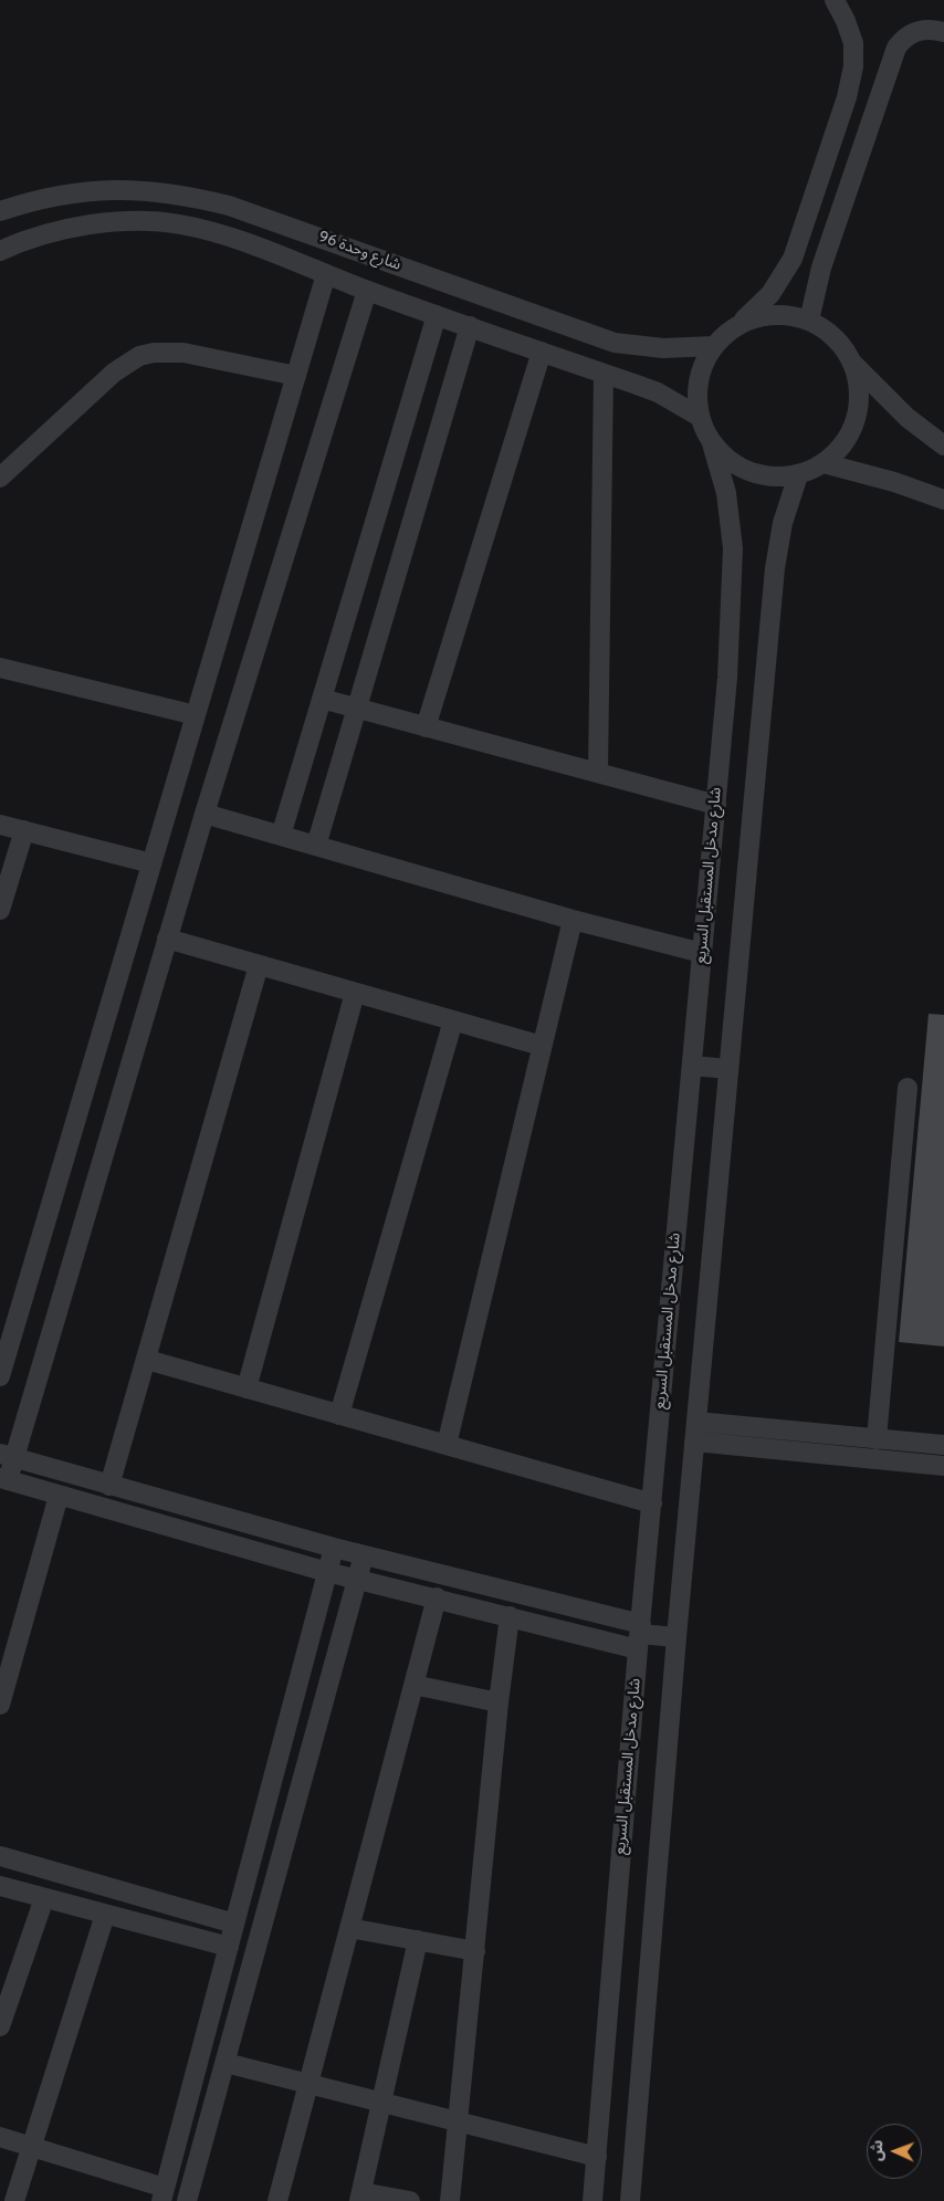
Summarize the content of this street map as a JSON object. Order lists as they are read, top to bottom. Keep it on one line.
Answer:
{"streets":{"street":["شارع وحدة 96","شارع مدخل المستقبل السريع"]},"crossings":[["شارع وحدة 96","شارع مدخل المستقبل السريع"]],"north":"left"}
